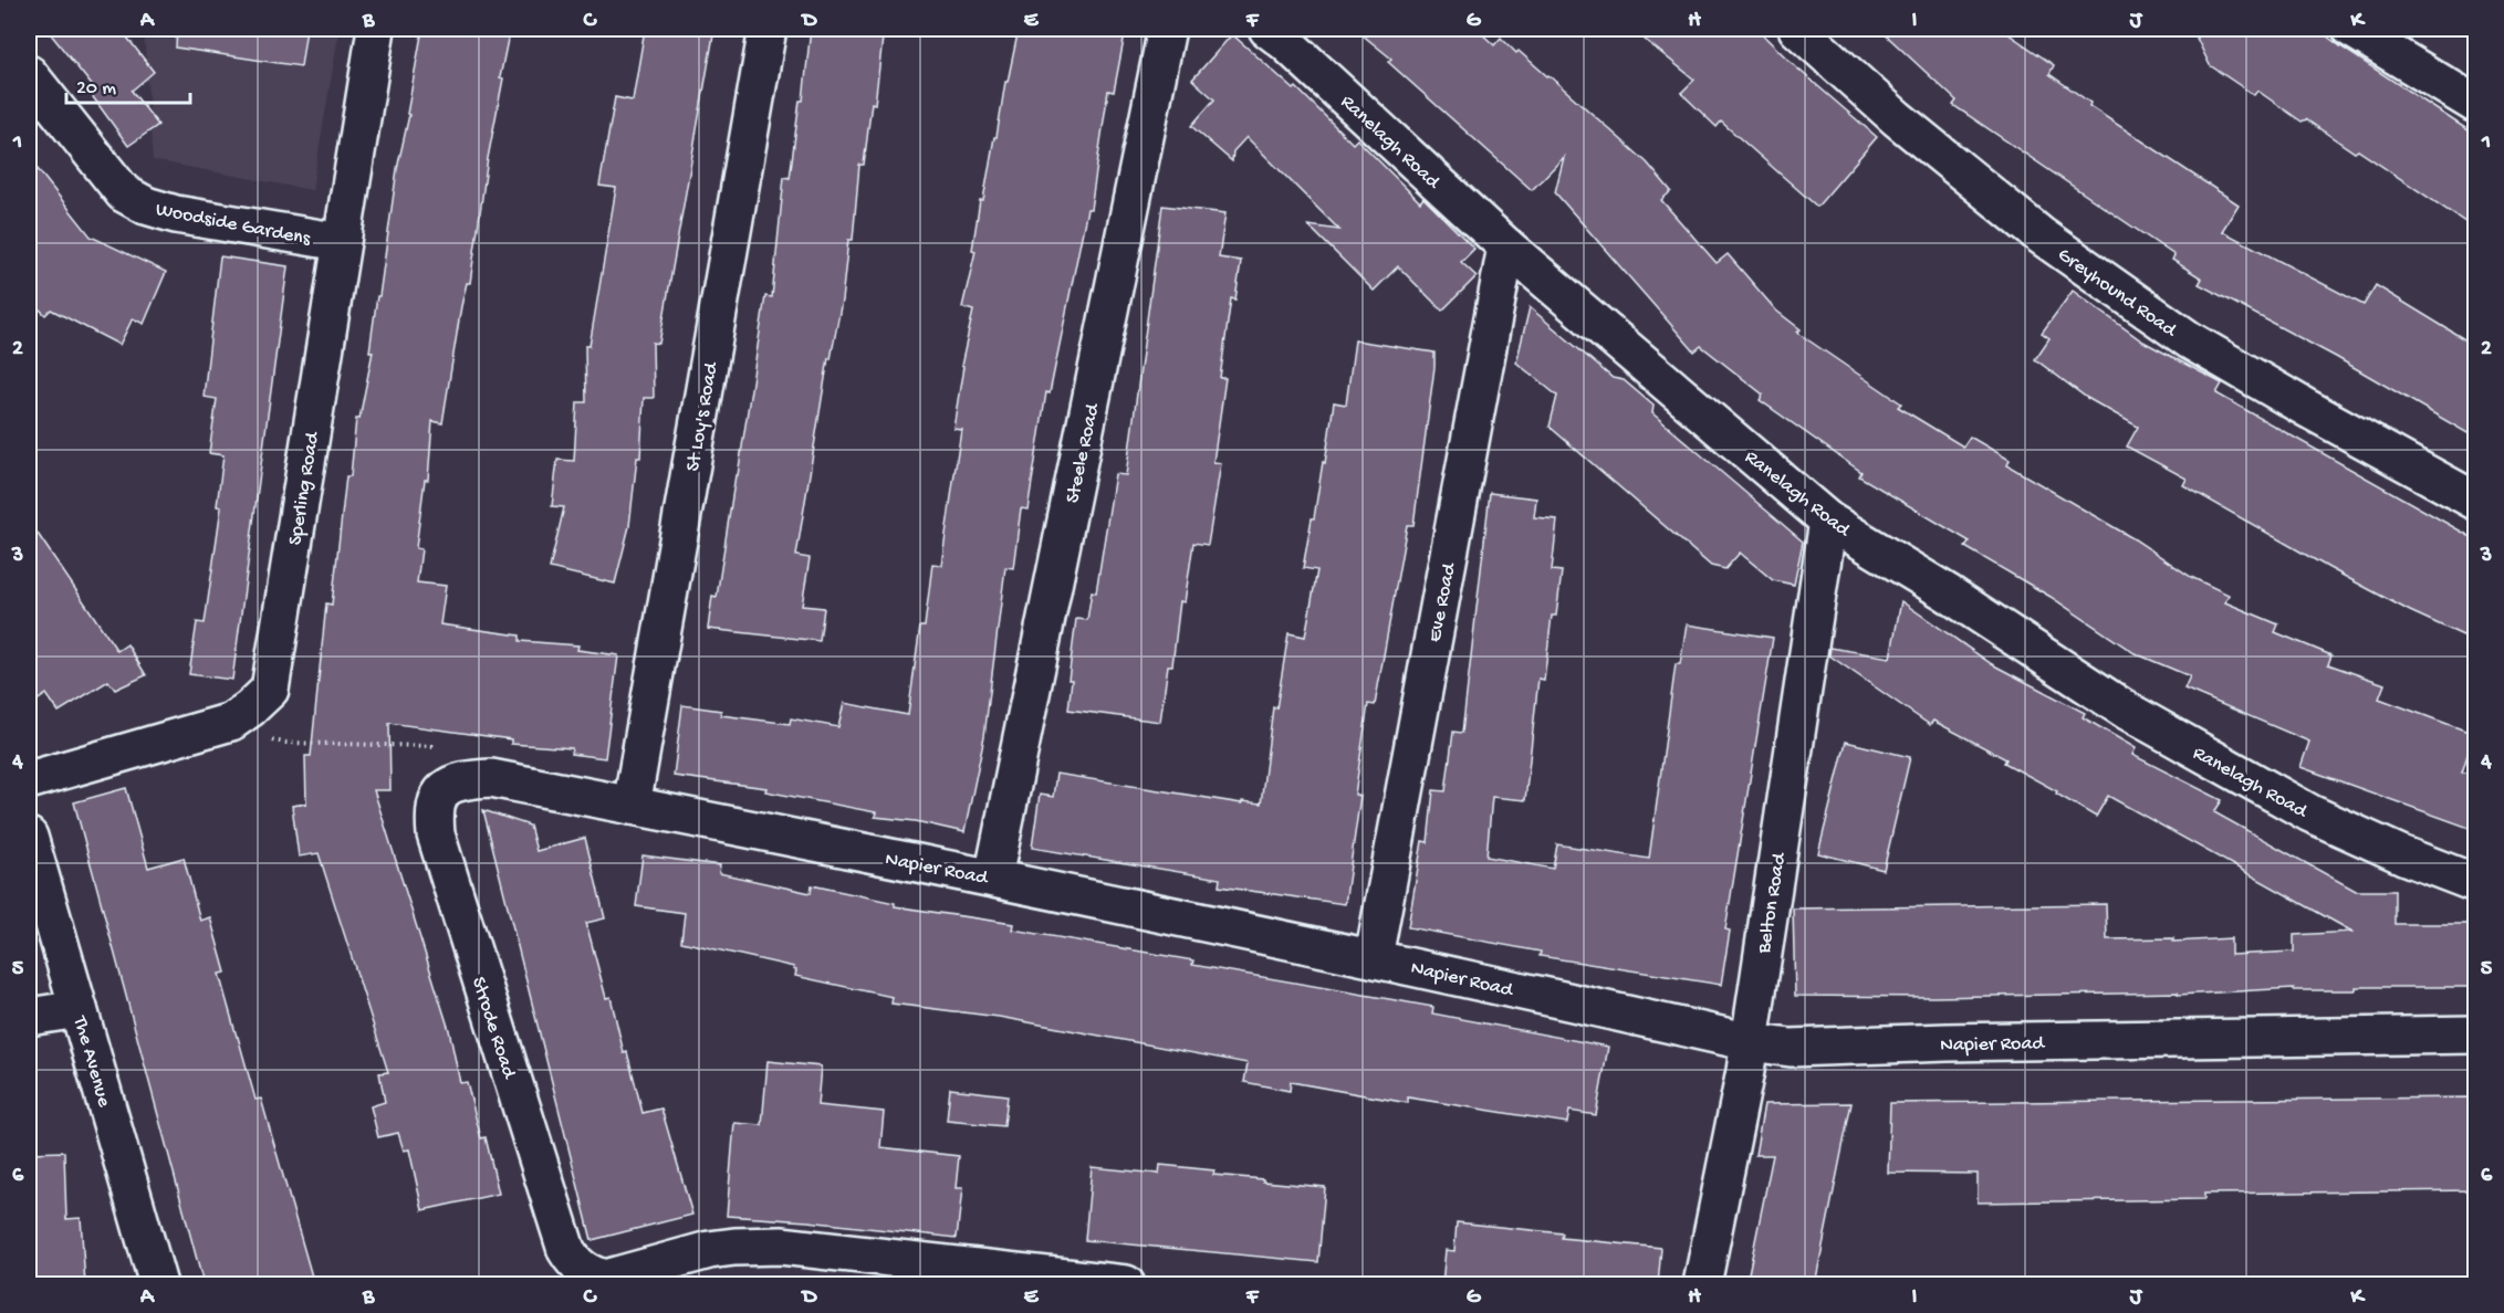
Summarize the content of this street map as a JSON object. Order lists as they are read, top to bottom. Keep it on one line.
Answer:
{"streets":{"street":["Ranelagh Road","Woodside Gardens","Greyhound Road","St Loy's Road","Steele Road","Sperling Road","Eve Road","Napier Road","Belton Road","Strode Road","The Avenue"]},"crossings":[["Ranelagh Road","Eve Road"],["Ranelagh Road","Belton Road"],["Woodside Gardens","Sperling Road"],["St Loy's Road","Napier Road"],["Steele Road","Napier Road"],["Eve Road","Napier Road"],["Napier Road","Belton Road"],["Napier Road","Strode Road"]],"scale_bar":"20 m","grid":{"columns":["A","B","C","D","E","F","G","H","I","J","K"],"rows":["1","2","3","4","5","6"]}}
